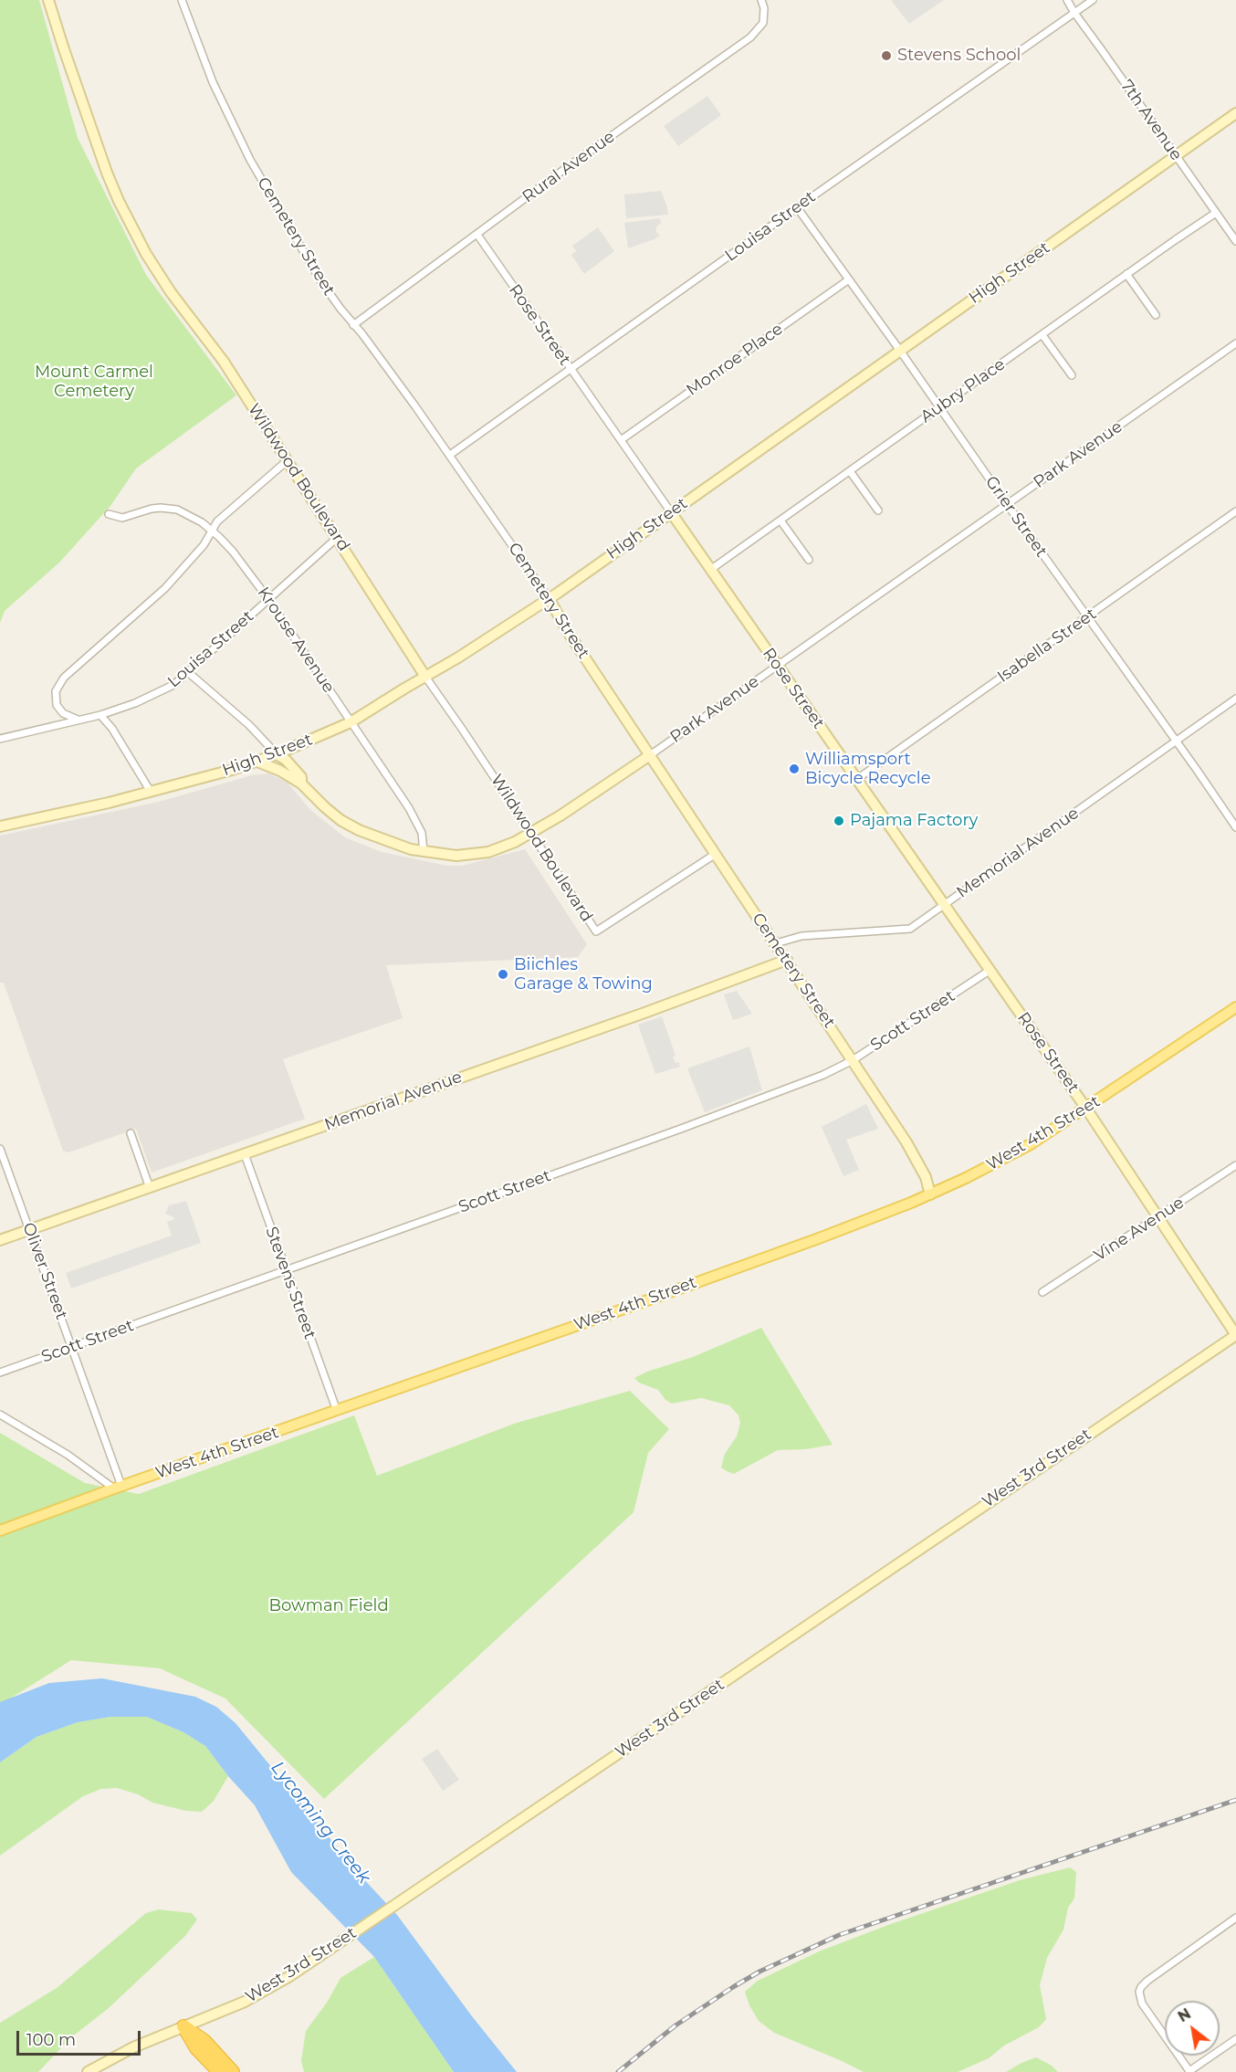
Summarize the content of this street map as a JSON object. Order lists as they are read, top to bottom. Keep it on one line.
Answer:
{"streets":{"main road":["West 4th Street"],"street":["7th Avenue","Rural Avenue","Louisa Street","Cemetery Street","High Street","Rose Street","Monroe Place","Aubry Place","Park Avenue","Wildwood Boulevard","Grier Street","Krouse Avenue","Isabella Street","Memorial Avenue","Scott Street","Vine Avenue","Oliver Street","Stevens Street","West 3rd Street"]},"crossings":[["7th Avenue","Louisa Street"],["7th Avenue","High Street"],["7th Avenue","Aubry Place"],["Rural Avenue","Cemetery Street"],["Rural Avenue","Rose Street"],["Louisa Street","Cemetery Street"],["Louisa Street","Rose Street"],["Louisa Street","Park Avenue"],["Louisa Street","Wildwood Boulevard"],["Louisa Street","Grier Street"],["Louisa Street","Krouse Avenue"],["Cemetery Street","High Street"],["Cemetery Street","Park Avenue"],["Cemetery Street","Wildwood Boulevard"],["Cemetery Street","Memorial Avenue"],["Cemetery Street","Scott Street"],["Cemetery Street","West 4th Street"],["High Street","Rose Street"],["High Street","Park Avenue"],["High Street","Wildwood Boulevard"],["High Street","Grier Street"],["High Street","Krouse Avenue"],["Rose Street","Monroe Place"],["Rose Street","Aubry Place"],["Rose Street","Park Avenue"],["Rose Street","Isabella Street"],["Rose Street","Memorial Avenue"],["Rose Street","Scott Street"],["Rose Street","West 4th Street"],["Rose Street","Vine Avenue"],["Rose Street","West 3rd Street"],["Monroe Place","Grier Street"],["Aubry Place","Grier Street"],["Park Avenue","Wildwood Boulevard"],["Park Avenue","Grier Street"],["Park Avenue","Krouse Avenue"],["Grier Street","Isabella Street"],["Grier Street","Memorial Avenue"],["Memorial Avenue","Oliver Street"],["Memorial Avenue","Stevens Street"],["Scott Street","Oliver Street"],["Scott Street","Stevens Street"],["West 4th Street","Oliver Street"],["West 4th Street","Stevens Street"]],"water":["Lycoming Creek"],"parks":["Mount Carmel Cemetery","Bowman Field"],"places":["Stevens School","Williamsport Bicycle Recycle","Pajama Factory","Biichles Garage & Towing"],"scale_bar":"100 m","north":"top left"}
